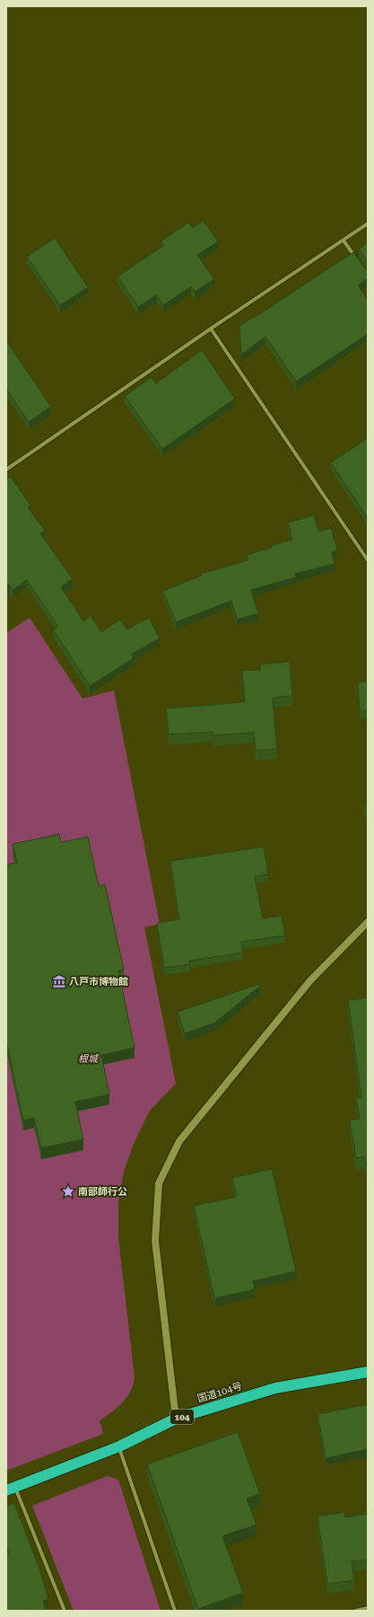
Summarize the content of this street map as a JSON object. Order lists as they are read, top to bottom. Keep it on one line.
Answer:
{"streets":{"highway":["国道104号","104"]},"parks":["根城"],"places":{"museum":["八戸市博物館"],"place":["南部師行公"]}}
